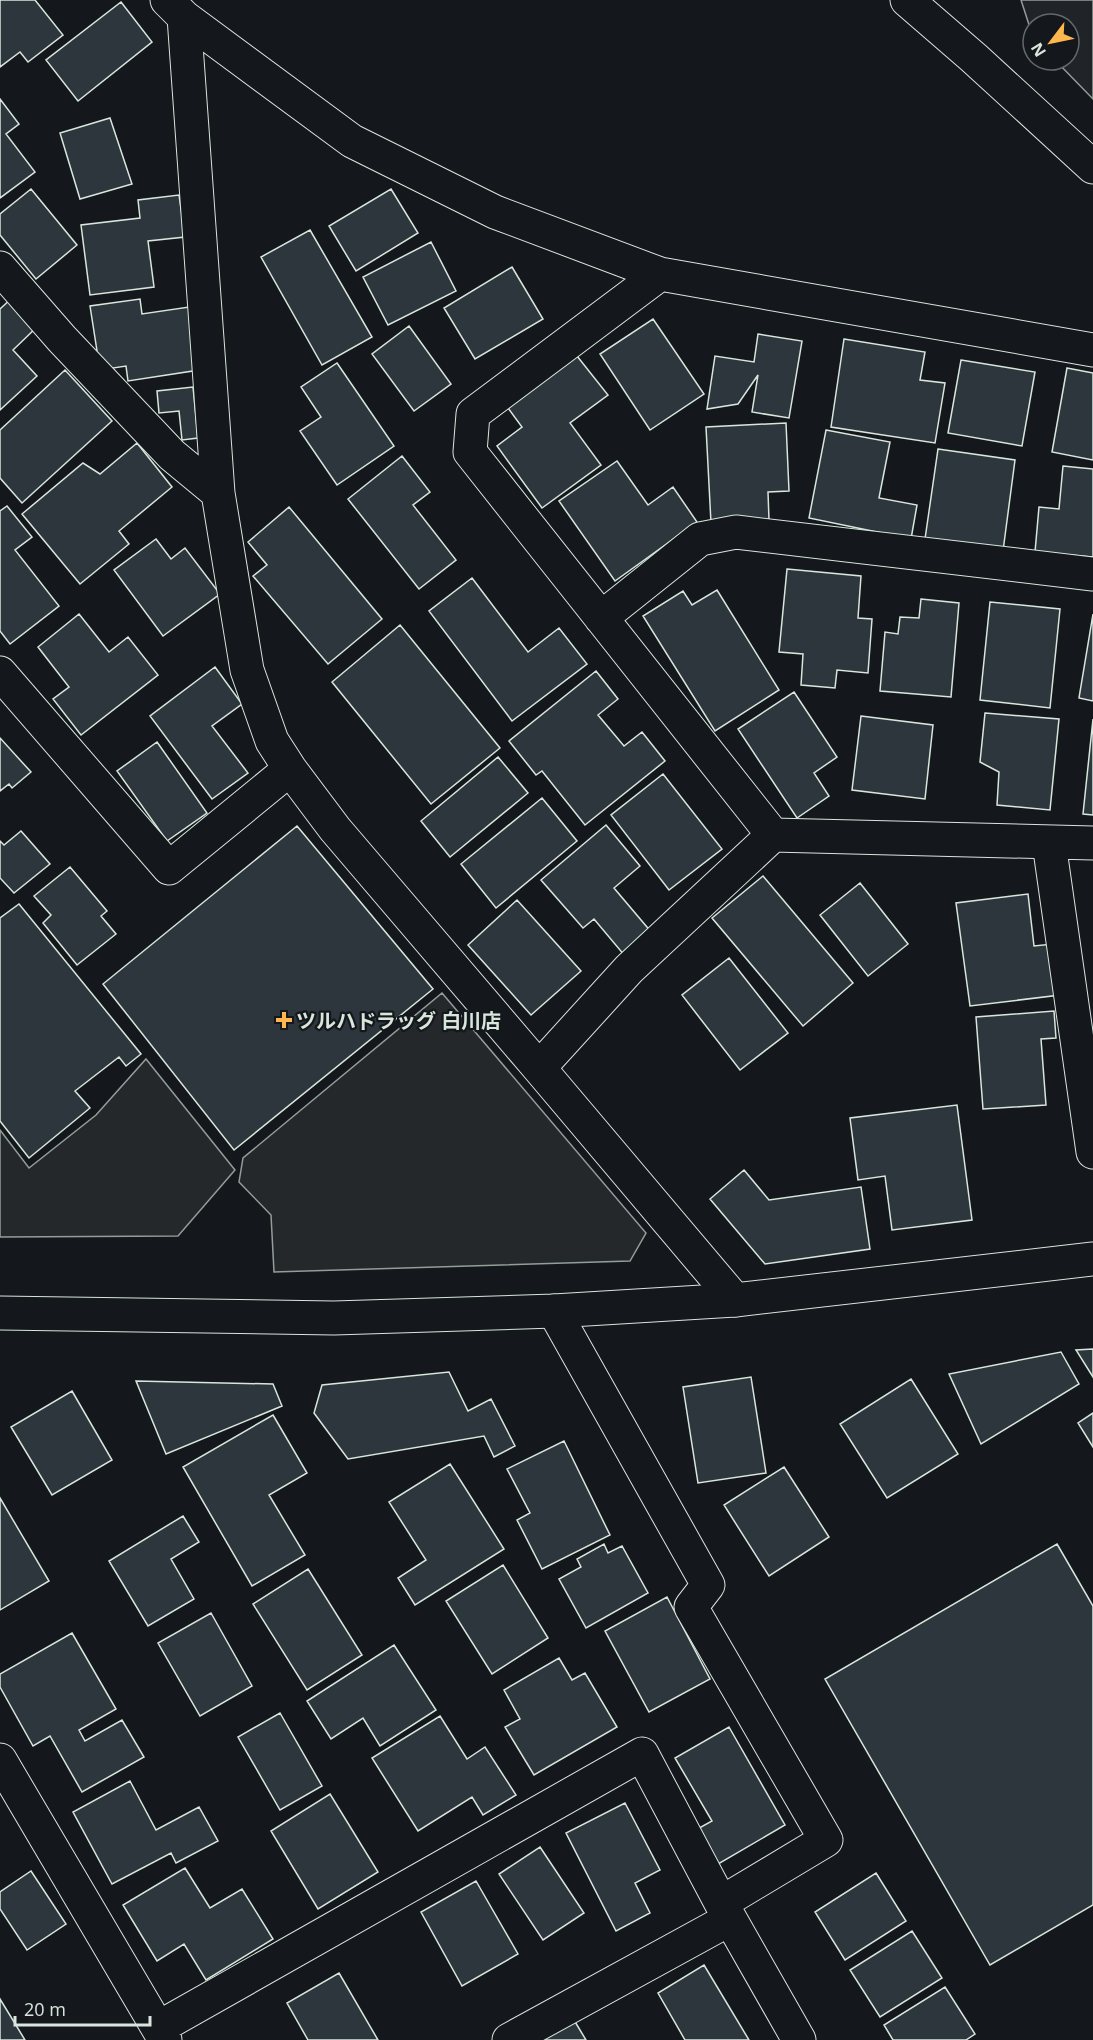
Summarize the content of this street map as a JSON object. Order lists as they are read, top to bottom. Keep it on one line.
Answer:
{"places":{"health":["ツルハドラッグ 白川店"]},"scale_bar":"20 m","north":"bottom left"}
